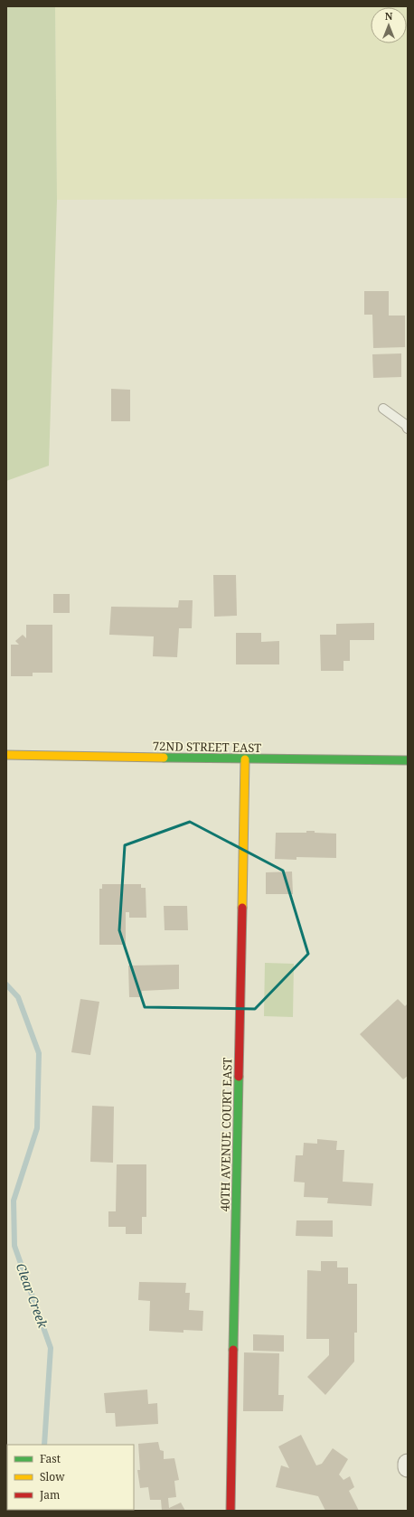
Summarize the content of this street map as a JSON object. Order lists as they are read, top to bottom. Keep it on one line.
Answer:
{"streets":{"street":["72ND STREET EAST","40TH AVENUE COURT EAST"]},"crossings":[["72ND STREET EAST","40TH AVENUE COURT EAST"]],"water":["Clear Creek"],"legend":["Fast","Slow","Jam"],"north":"top"}
